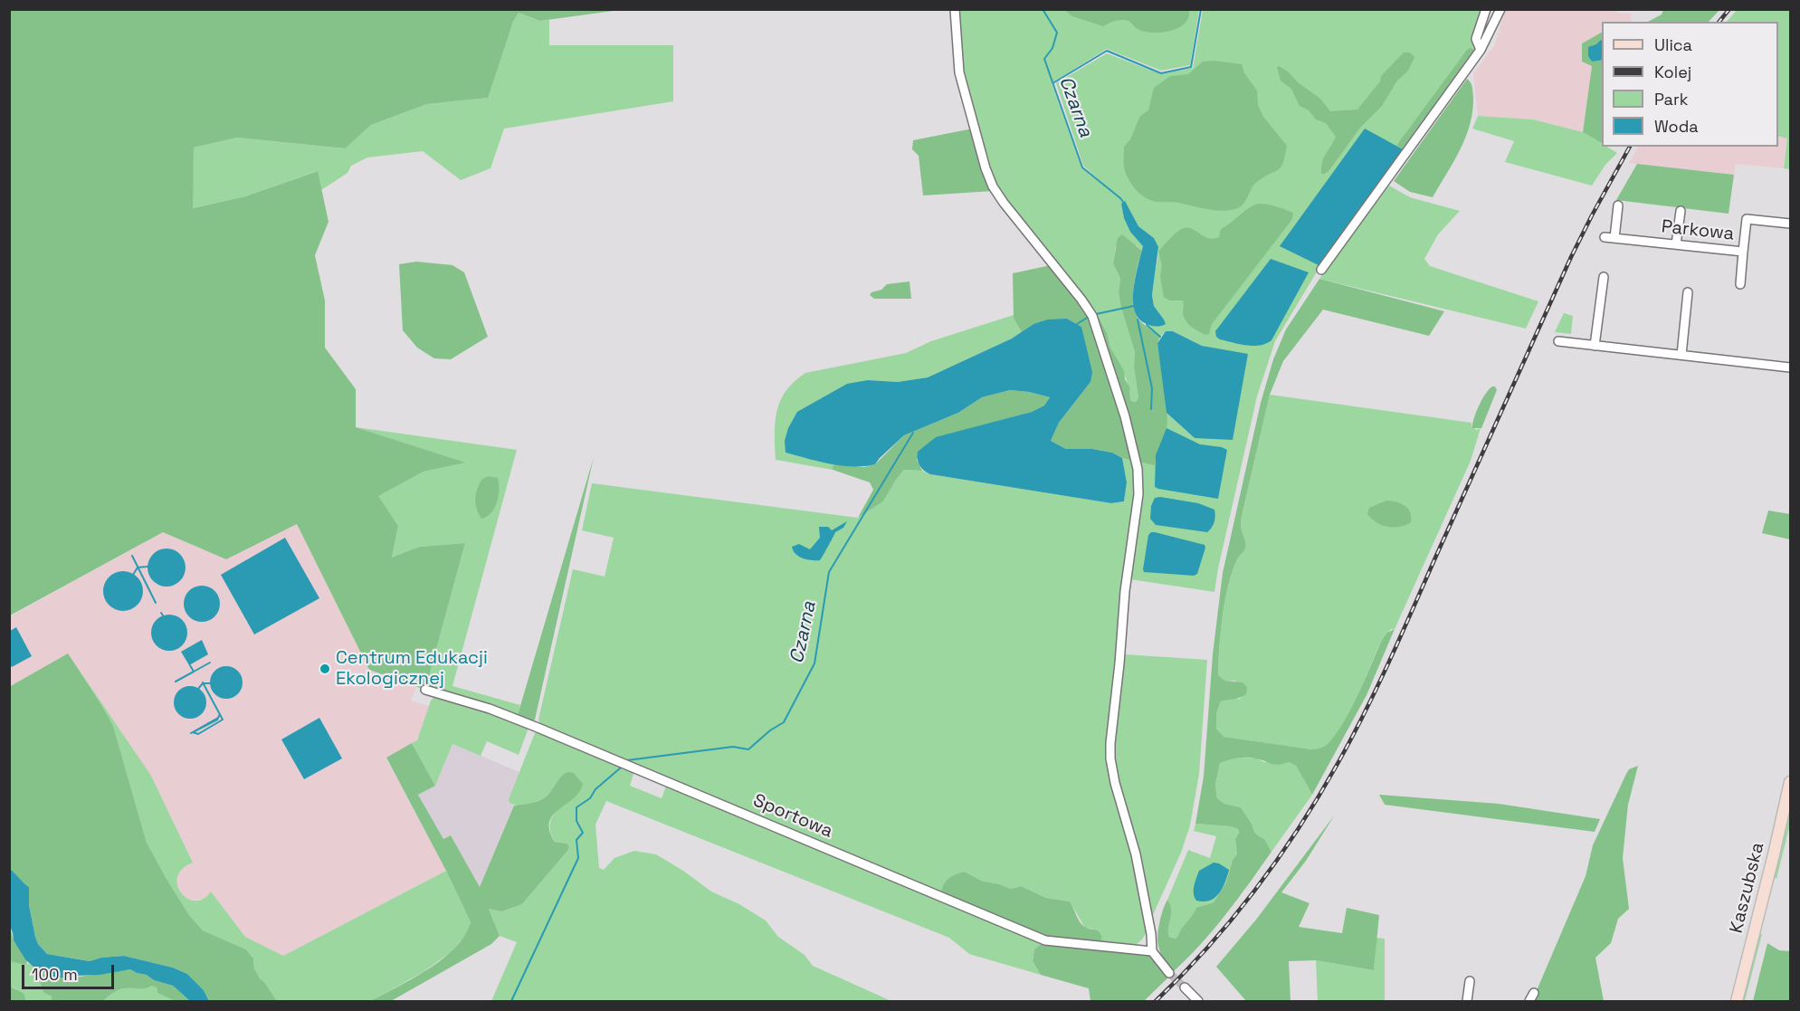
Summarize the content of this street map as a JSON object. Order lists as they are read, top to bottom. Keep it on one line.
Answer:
{"streets":{"main road":["Kaszubska"],"street":["Parkowa","Sportowa"]},"water":["Czarna"],"places":["Centrum Edukacji Ekologicznej"],"legend":["Ulica","Kolej","Park","Woda"],"scale_bar":"100 m"}
